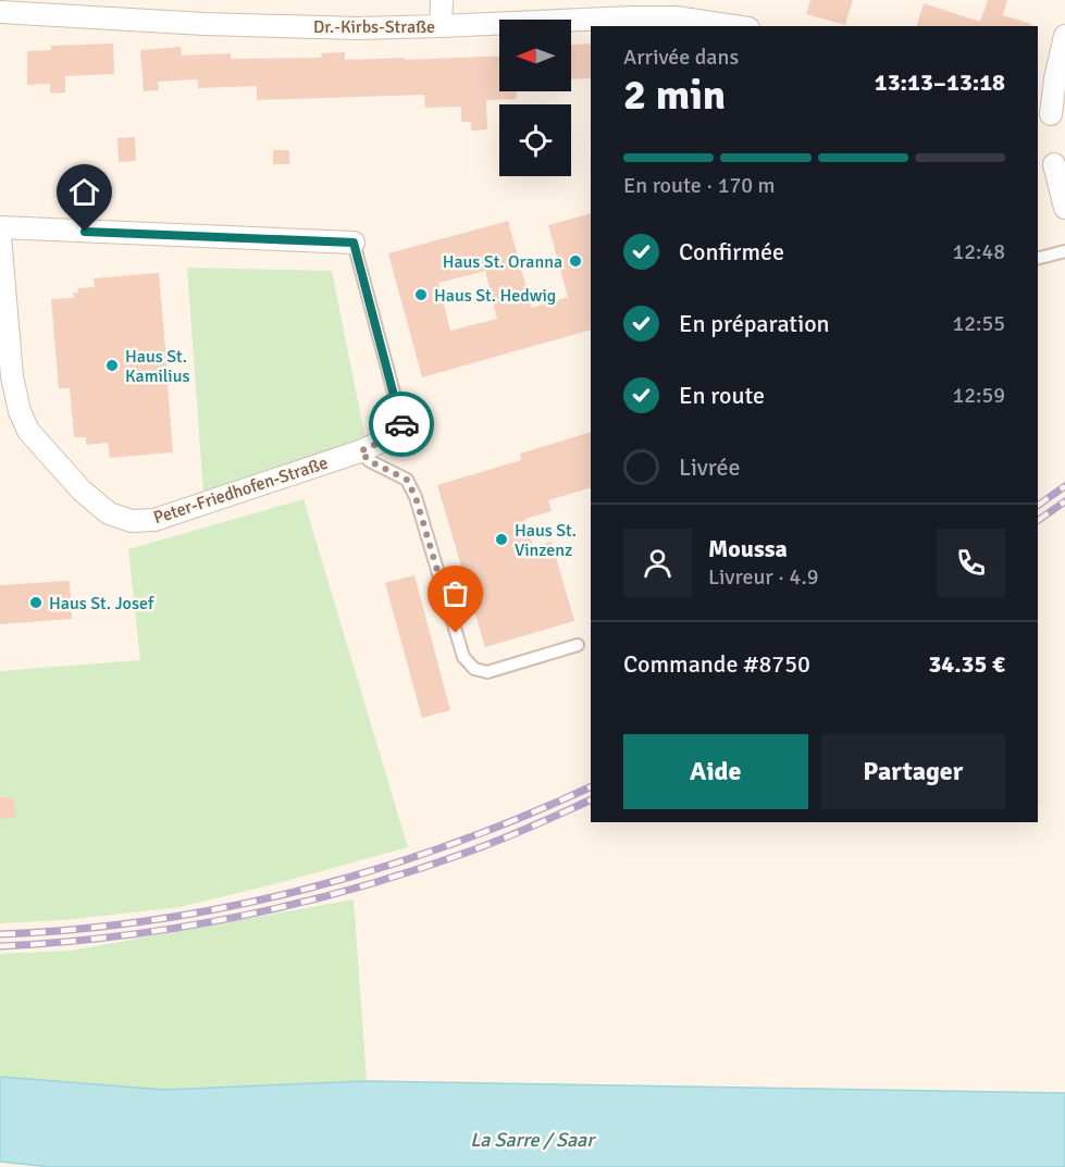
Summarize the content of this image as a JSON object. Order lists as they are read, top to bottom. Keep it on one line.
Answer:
{"streets":{"street":["Dr.-Kirbs-Straße","Peter-Friedhofen-Straße"]},"water":["La Sarre / Saar"],"places":["Haus St. Oranna","Haus St. Hedwig","Haus St. Kamilius","Haus St. Vinzenz","Haus St. Josef"],"north":"left","page":{"heading":["2 min","Arrivée dans","13:13–13:18"],"panel":["Moussa","Livreur · 4.9","Commande #8750","34.35 €"],"bar":"En route · 170 m","list":[["Confirmée","12:48"],["En préparation","12:55"],["En route","12:59"],"Livrée"],"buttons":["Aide","Partager"]}}
